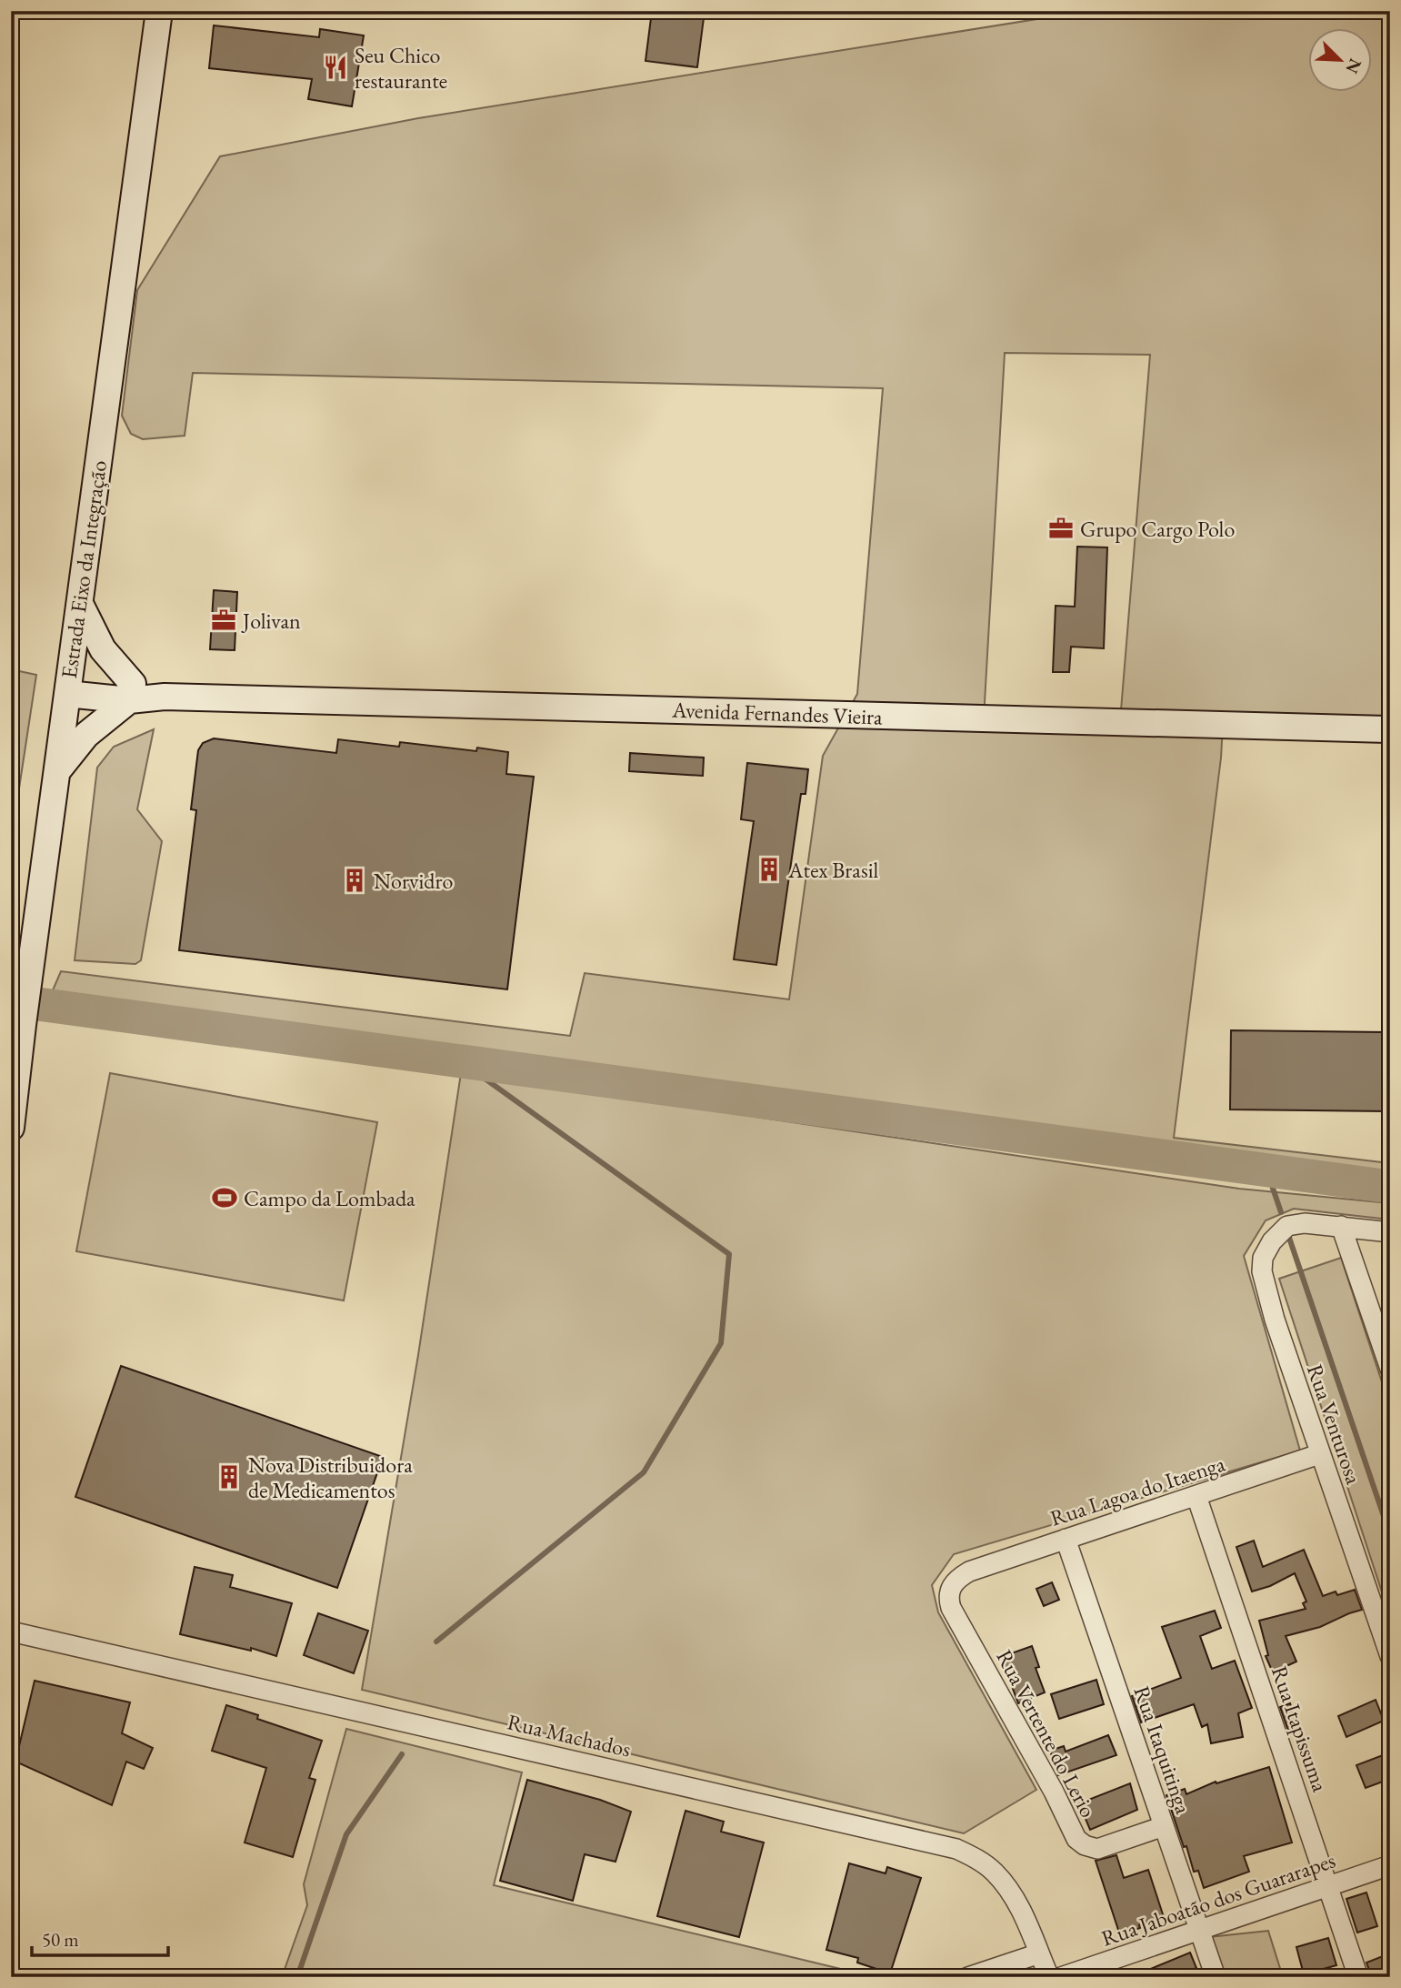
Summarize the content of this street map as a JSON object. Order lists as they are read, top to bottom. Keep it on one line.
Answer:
{"streets":{"main road":["Estrada Eixo da Integração","Avenida Fernandes Vieira"],"street":["Rua Venturosa","Rua Lagoa do Itaenga","Rua Itapissuma","Rua Vertente do Lerio","Rua Machados","Rua Itaquitinga","Rua Jaboatão dos Guararapes"]},"crossings":[["Estrada Eixo da Integração","Avenida Fernandes Vieira"],["Rua Venturosa","Rua Lagoa do Itaenga"],["Rua Lagoa do Itaenga","Rua Itapissuma"],["Rua Lagoa do Itaenga","Rua Vertente do Lerio"],["Rua Lagoa do Itaenga","Rua Itaquitinga"],["Rua Itapissuma","Rua Jaboatão dos Guararapes"],["Rua Vertente do Lerio","Rua Itaquitinga"],["Rua Itaquitinga","Rua Jaboatão dos Guararapes"]],"places":{"restaurant":["Seu Chico restaurante"],"office":["Grupo Cargo Polo","Jolivan"],"building":["Atex Brasil","Norvidro","Nova Distribuidora de Medicamentos"],"sports":["Campo da Lombada"]},"scale_bar":"50 m","north":"bottom right"}
